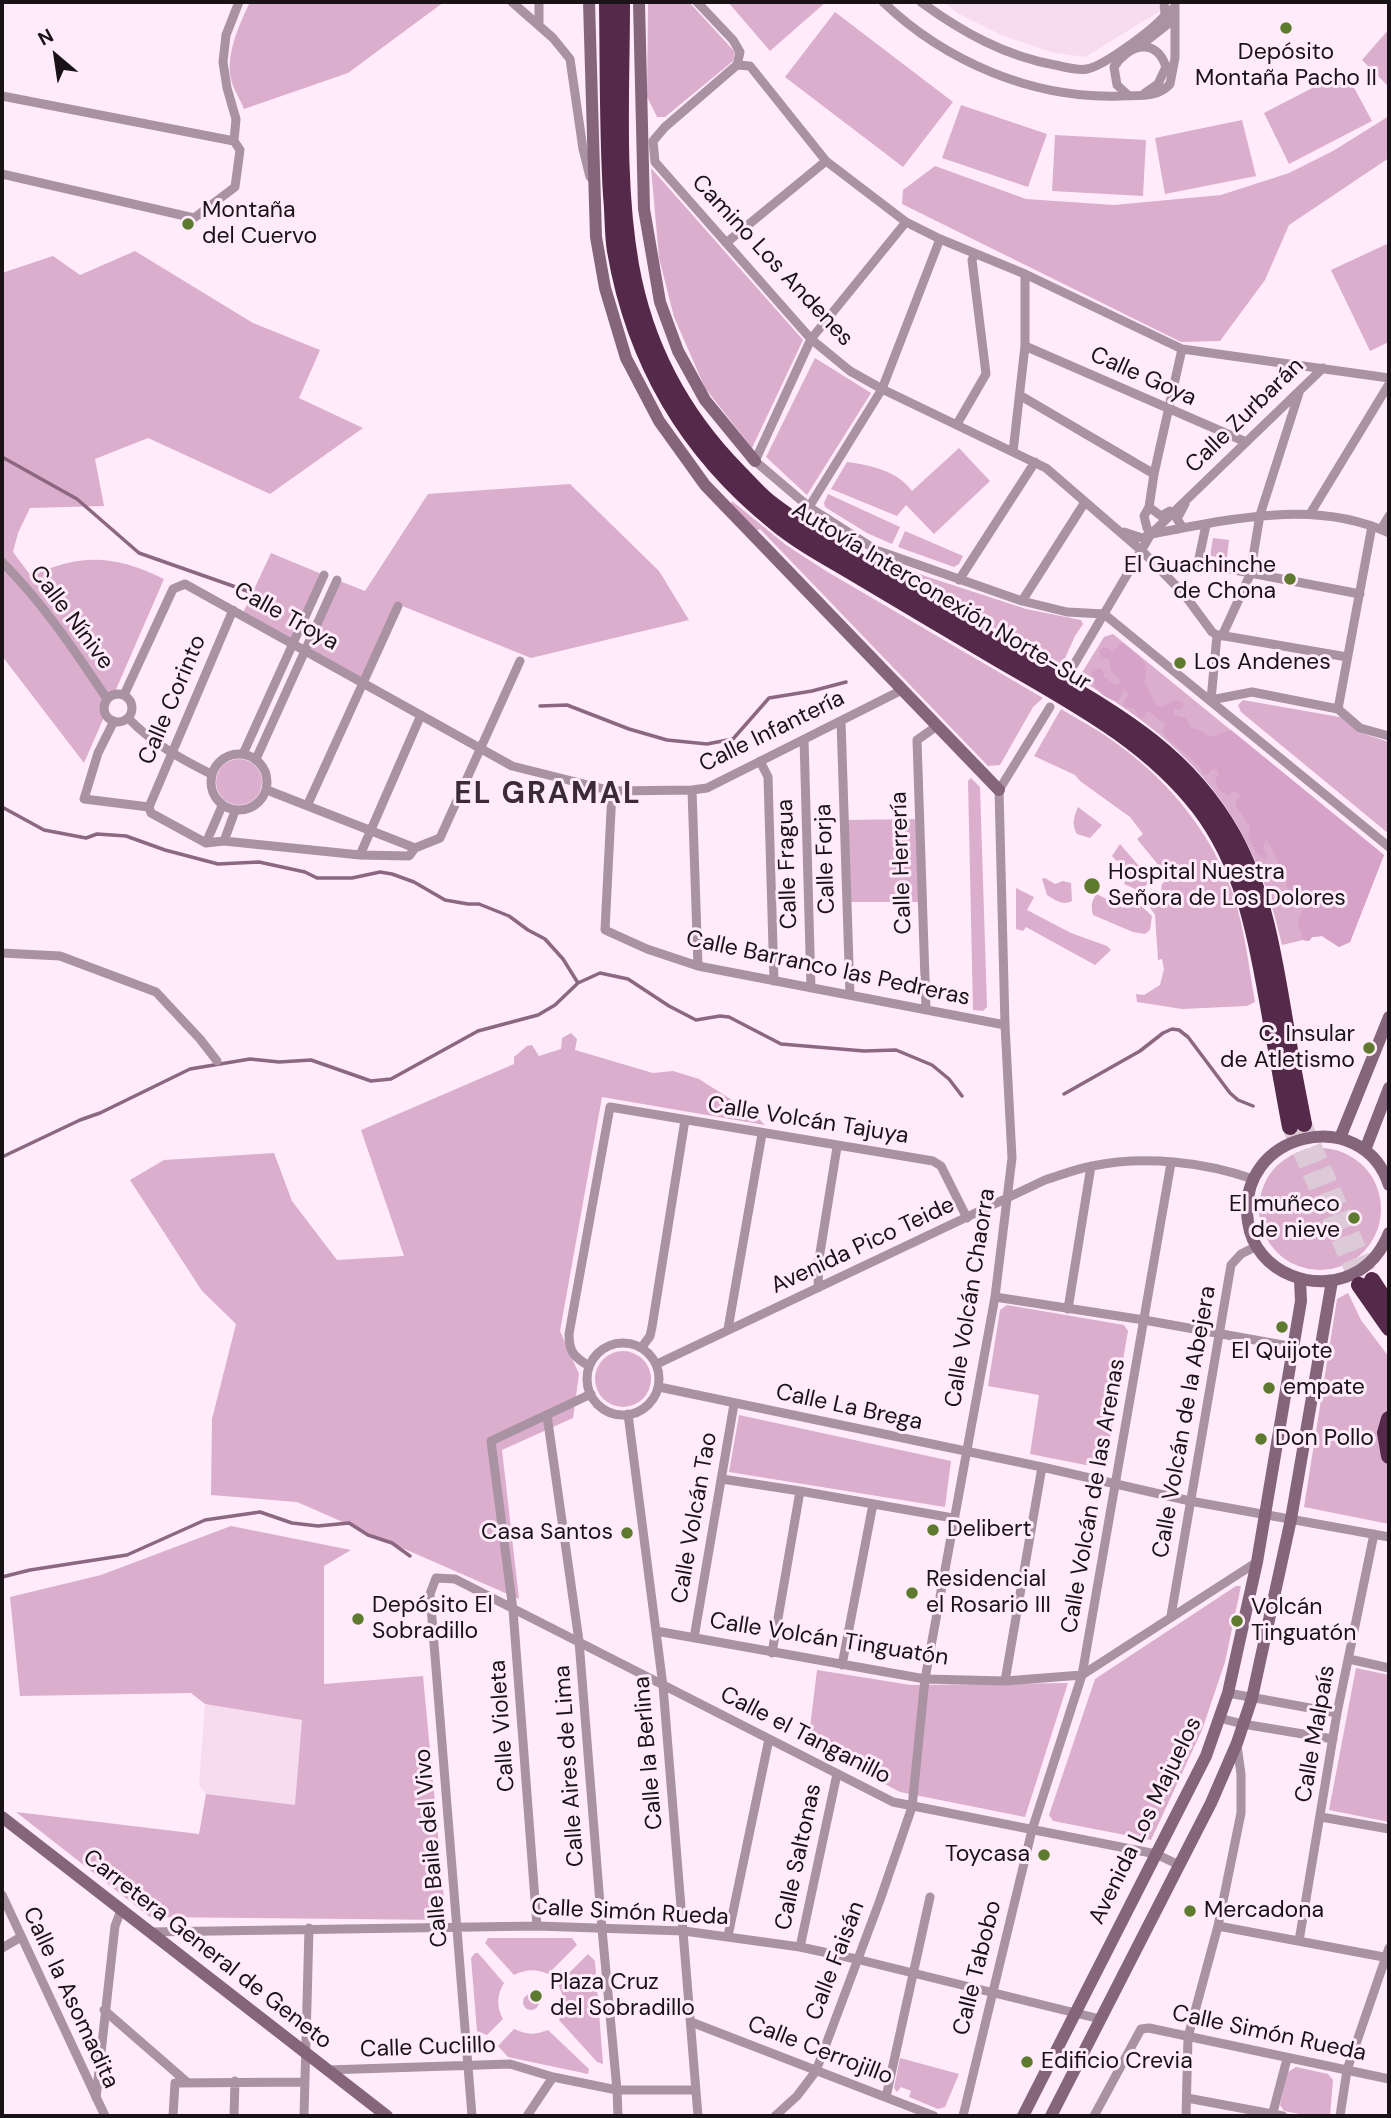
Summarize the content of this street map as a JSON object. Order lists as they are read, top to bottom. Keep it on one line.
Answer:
{"streets":{"highway":["Autovía Interconexión Norte-Sur"],"street":["Camino Los Andenes","Calle Goya","Calle Zurbarán","Calle Troya","Calle Nínive","Calle Corinto","Calle Infantería","Calle Forja","Calle Herrería","Calle Fragua","Calle Barranco las Pedreras","Calle Volcán Tajuya","Avenida Pico Teide","Calle Volcán Chaorra","Calle La Brega","Calle Volcán de la Abejera","Calle Volcán de las Arenas","Calle Volcán Tao","Calle Volcán Tinguatón","Calle Violeta","Calle Malpaís","Calle el Tanganillo","Calle la Berlina","Calle Aires de Lima","Avenida Los Majuelos","Calle Baile del Vivo","Calle Saltonas","Calle Simón Rueda","Carretera General de Geneto","Calle Faisán","Calle Tabobo","Calle la Asomadita","Calle Cuclillo","Calle Cerrojillo"]},"crossings":[["Camino Los Andenes","Calle Zurbarán"],["Calle Goya","Calle Zurbarán"],["Calle Troya","Calle Nínive"],["Calle Troya","Calle Corinto"],["Calle Troya","Calle Infantería"],["Calle Infantería","Calle Forja"],["Calle Infantería","Calle Fragua"],["Calle Infantería","Calle Barranco las Pedreras"],["Calle Forja","Calle Barranco las Pedreras"],["Calle Herrería","Calle Barranco las Pedreras"],["Calle Fragua","Calle Barranco las Pedreras"],["Calle Barranco las Pedreras","Calle Volcán Chaorra"],["Calle Volcán Tajuya","Avenida Pico Teide"],["Calle Volcán Tajuya","Calle La Brega"],["Calle Volcán Tajuya","Calle la Berlina"],["Avenida Pico Teide","Calle Volcán Chaorra"],["Avenida Pico Teide","Calle La Brega"],["Avenida Pico Teide","Calle Volcán de las Arenas"],["Avenida Pico Teide","Calle la Berlina"],["Calle Volcán Chaorra","Calle La Brega"],["Calle Volcán Chaorra","Calle Volcán Tinguatón"],["Calle Volcán Chaorra","Calle el Tanganillo"],["Calle Volcán Chaorra","Calle Faisán"],["Calle La Brega","Calle Volcán de la Abejera"],["Calle La Brega","Calle Volcán de las Arenas"],["Calle La Brega","Calle Volcán Tao"],["Calle La Brega","Calle Malpaís"],["Calle La Brega","Calle la Berlina"],["Calle La Brega","Avenida Los Majuelos"],["Calle Volcán de la Abejera","Calle Volcán Tinguatón"],["Calle Volcán de las Arenas","Calle Volcán Tinguatón"],["Calle Volcán de las Arenas","Calle el Tanganillo"],["Calle Volcán de las Arenas","Calle Tabobo"],["Calle Volcán Tao","Calle Volcán Tinguatón"],["Calle Volcán Tinguatón","Calle la Berlina"],["Calle Volcán Tinguatón","Avenida Los Majuelos"],["Calle Violeta","Calle el Tanganillo"],["Calle Violeta","Calle Aires de Lima"],["Calle Violeta","Calle Simón Rueda"],["Calle el Tanganillo","Calle la Berlina"],["Calle el Tanganillo","Calle Aires de Lima"],["Calle el Tanganillo","Avenida Los Majuelos"],["Calle el Tanganillo","Calle Baile del Vivo"],["Calle el Tanganillo","Calle Saltonas"],["Calle el Tanganillo","Calle Faisán"],["Calle el Tanganillo","Calle Tabobo"],["Calle la Berlina","Calle Simón Rueda"],["Calle la Berlina","Calle Cuclillo"],["Calle la Berlina","Calle Cerrojillo"],["Calle Aires de Lima","Calle Simón Rueda"],["Calle Aires de Lima","Calle Cuclillo"],["Avenida Los Majuelos","Calle Simón Rueda"],["Calle Baile del Vivo","Calle Simón Rueda"],["Calle Baile del Vivo","Calle Cuclillo"],["Calle Saltonas","Calle Simón Rueda"],["Calle Simón Rueda","Carretera General de Geneto"],["Calle Simón Rueda","Calle Faisán"],["Calle Simón Rueda","Calle Tabobo"],["Carretera General de Geneto","Calle Cuclillo"],["Calle Faisán","Calle Cerrojillo"]],"districts":["EL GRAMAL"],"places":["Depósito Montaña Pacho II","Montaña del Cuervo","El Guachinche de Chona","Los Andenes","Hospital Nuestra Señora de Los Dolores","C. Insular de Atletismo","El muñeco de nieve","El Quijote","empate","Don Pollo","Delibert","Casa Santos","Residencial el Rosario III","Depósito El Sobradillo","Volcán Tinguatón","Toycasa","Mercadona","Plaza Cruz del Sobradillo","Edificio Crevia"],"north":"top left"}
